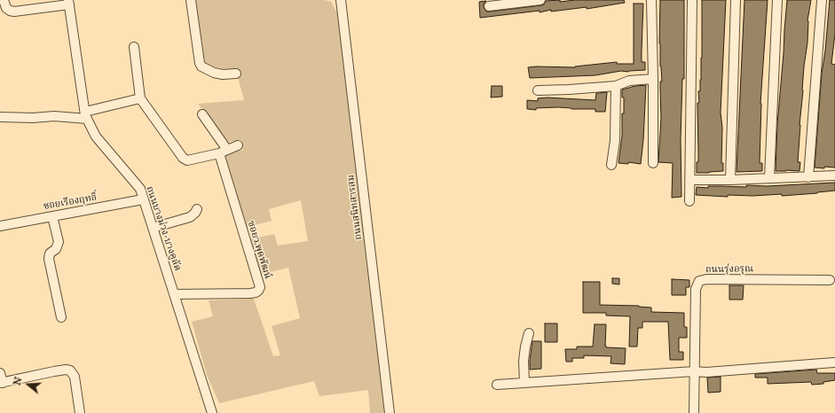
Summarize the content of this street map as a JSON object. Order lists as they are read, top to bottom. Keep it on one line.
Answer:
{"streets":{"street":["ซอยเรืองฤทธิ์","ถนนสนิทสารสม","ถนนบางม่วง-บางคูลัด","ซอยว.พุดพัฒน์","ถนนรุ่งอรุณ"]},"crossings":[["ซอยเรืองฤทธิ์","ถนนบางม่วง-บางคูลัด"],["ถนนบางม่วง-บางคูลัด","ซอยว.พุดพัฒน์"]],"north":"left"}
